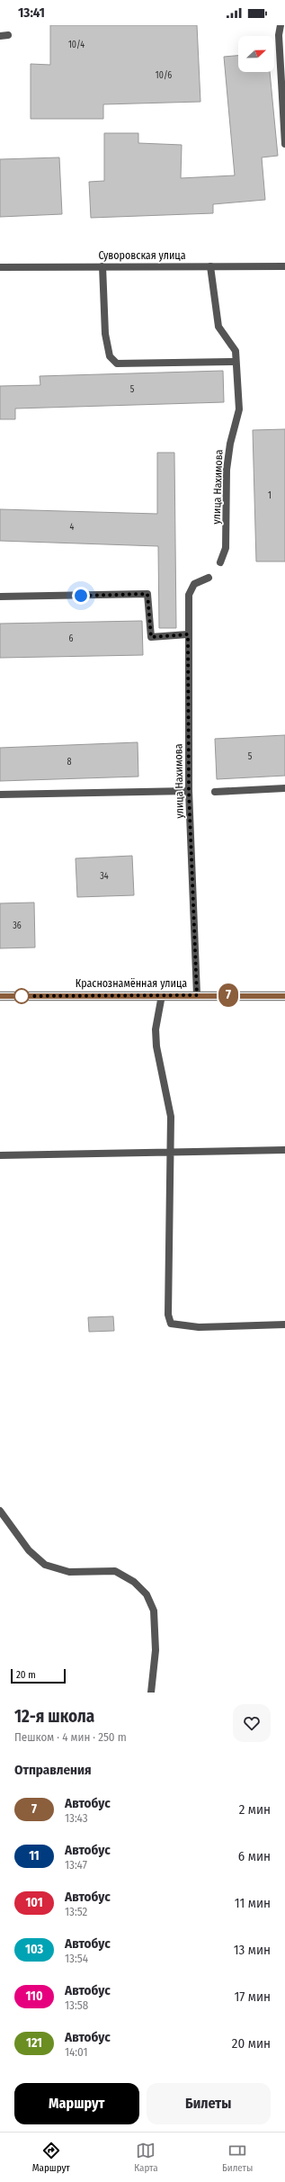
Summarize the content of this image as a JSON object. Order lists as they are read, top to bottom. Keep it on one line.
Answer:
{"streets":{"main road":["Краснознамённая улица"],"street":["Суворовская улица","улица Нахимова"]},"crossings":[["Суворовская улица","улица Нахимова"],["улица Нахимова","Краснознамённая улица"]],"lines":["bus line 7"],"house_numbers":["10/4","10/6","5","1","4","6","5","8","34","36"],"scale_bar":"20 m","north":"right","page":{"status":"13:41","on_map":"7","scale":"20 m","heading":[["12-я школа","Пешком · 4 мин · 250 m"],"Отправления"],"list":[{"mark":"7","name":"Автобус","note":"13:43","value":"2 мин"},{"mark":"11","name":"Автобус","note":"13:47","value":"6 мин"},{"mark":"101","name":"Автобус","note":"13:52","value":"11 мин"},{"mark":"103","name":"Автобус","note":"13:54","value":"13 мин"},{"mark":"110","name":"Автобус","note":"13:58","value":"17 мин"},{"mark":"121","name":"Автобус","note":"14:01","value":"20 мин"}],"buttons":["Маршрут","Билеты"],"tabs":["Маршрут","Карта","Билеты"]}}
